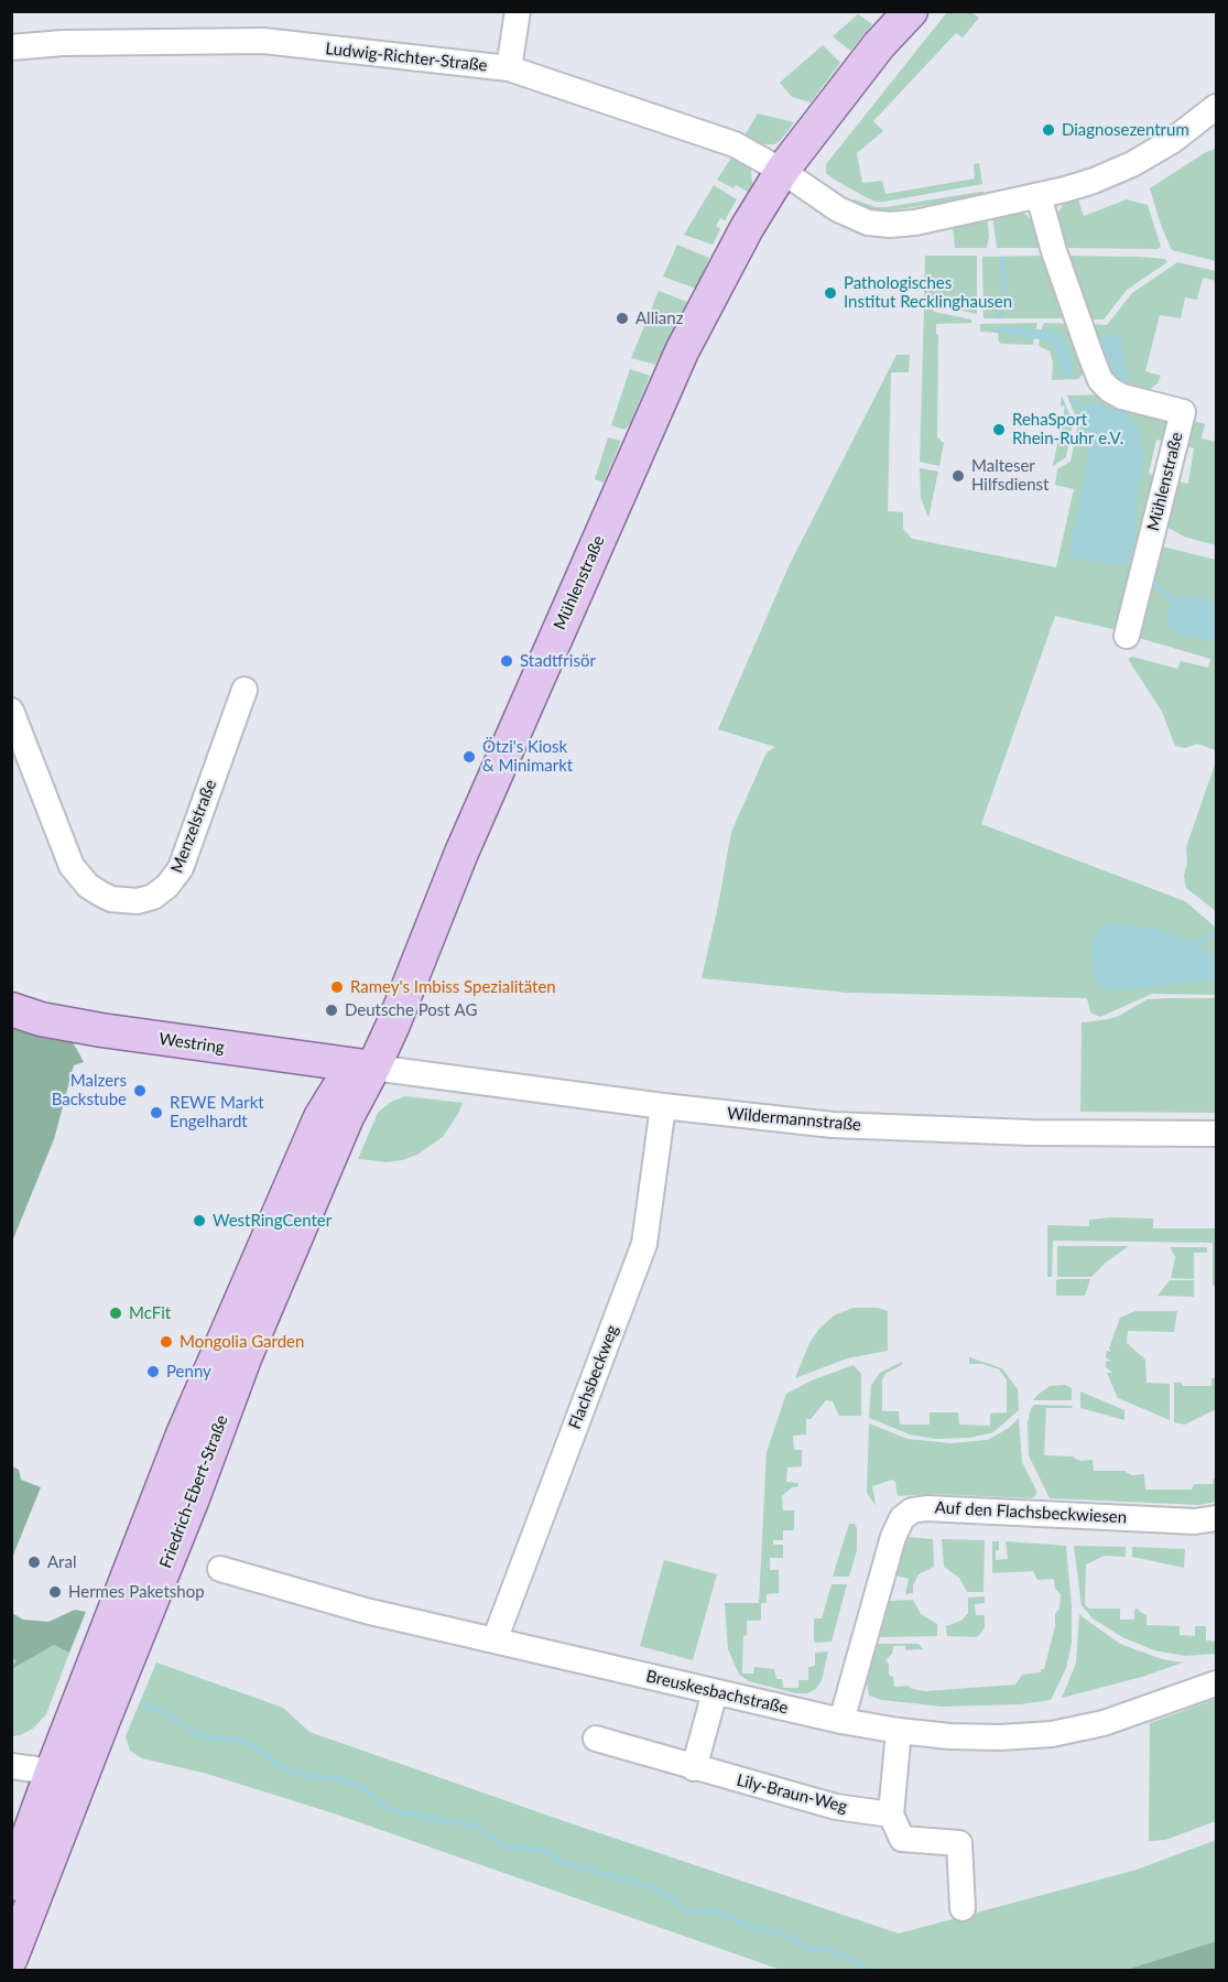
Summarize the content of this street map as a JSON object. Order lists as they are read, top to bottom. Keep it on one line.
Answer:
{"streets":{"main road":["Mühlenstraße","Westring","Friedrich-Ebert-Straße"],"street":["Ludwig-Richter-Straße","Menzelstraße","Wildermannstraße","Flachsbeckweg","Auf den Flachsbeckwiesen","Breuskesbachstraße","Lily-Braun-Weg"]},"crossings":[["Ludwig-Richter-Straße","Mühlenstraße"],["Mühlenstraße","Westring"],["Mühlenstraße","Wildermannstraße"],["Mühlenstraße","Friedrich-Ebert-Straße"],["Westring","Wildermannstraße"],["Westring","Friedrich-Ebert-Straße"],["Wildermannstraße","Flachsbeckweg"],["Wildermannstraße","Friedrich-Ebert-Straße"],["Flachsbeckweg","Breuskesbachstraße"],["Auf den Flachsbeckwiesen","Breuskesbachstraße"]],"places":["Diagnosezentrum","Pathologisches Institut Recklinghausen","Allianz","RehaSport Rhein-Ruhr e.V.","Malteser Hilfsdienst","Stadtfrisör","Ötzi's Kiosk & Minimarkt","Ramey's Imbiss Spezialitäten","Deutsche Post AG","Malzers Backstube","REWE Markt Engelhardt","WestRingCenter","McFit","Mongolia Garden","Penny","Aral","Hermes Paketshop"]}
